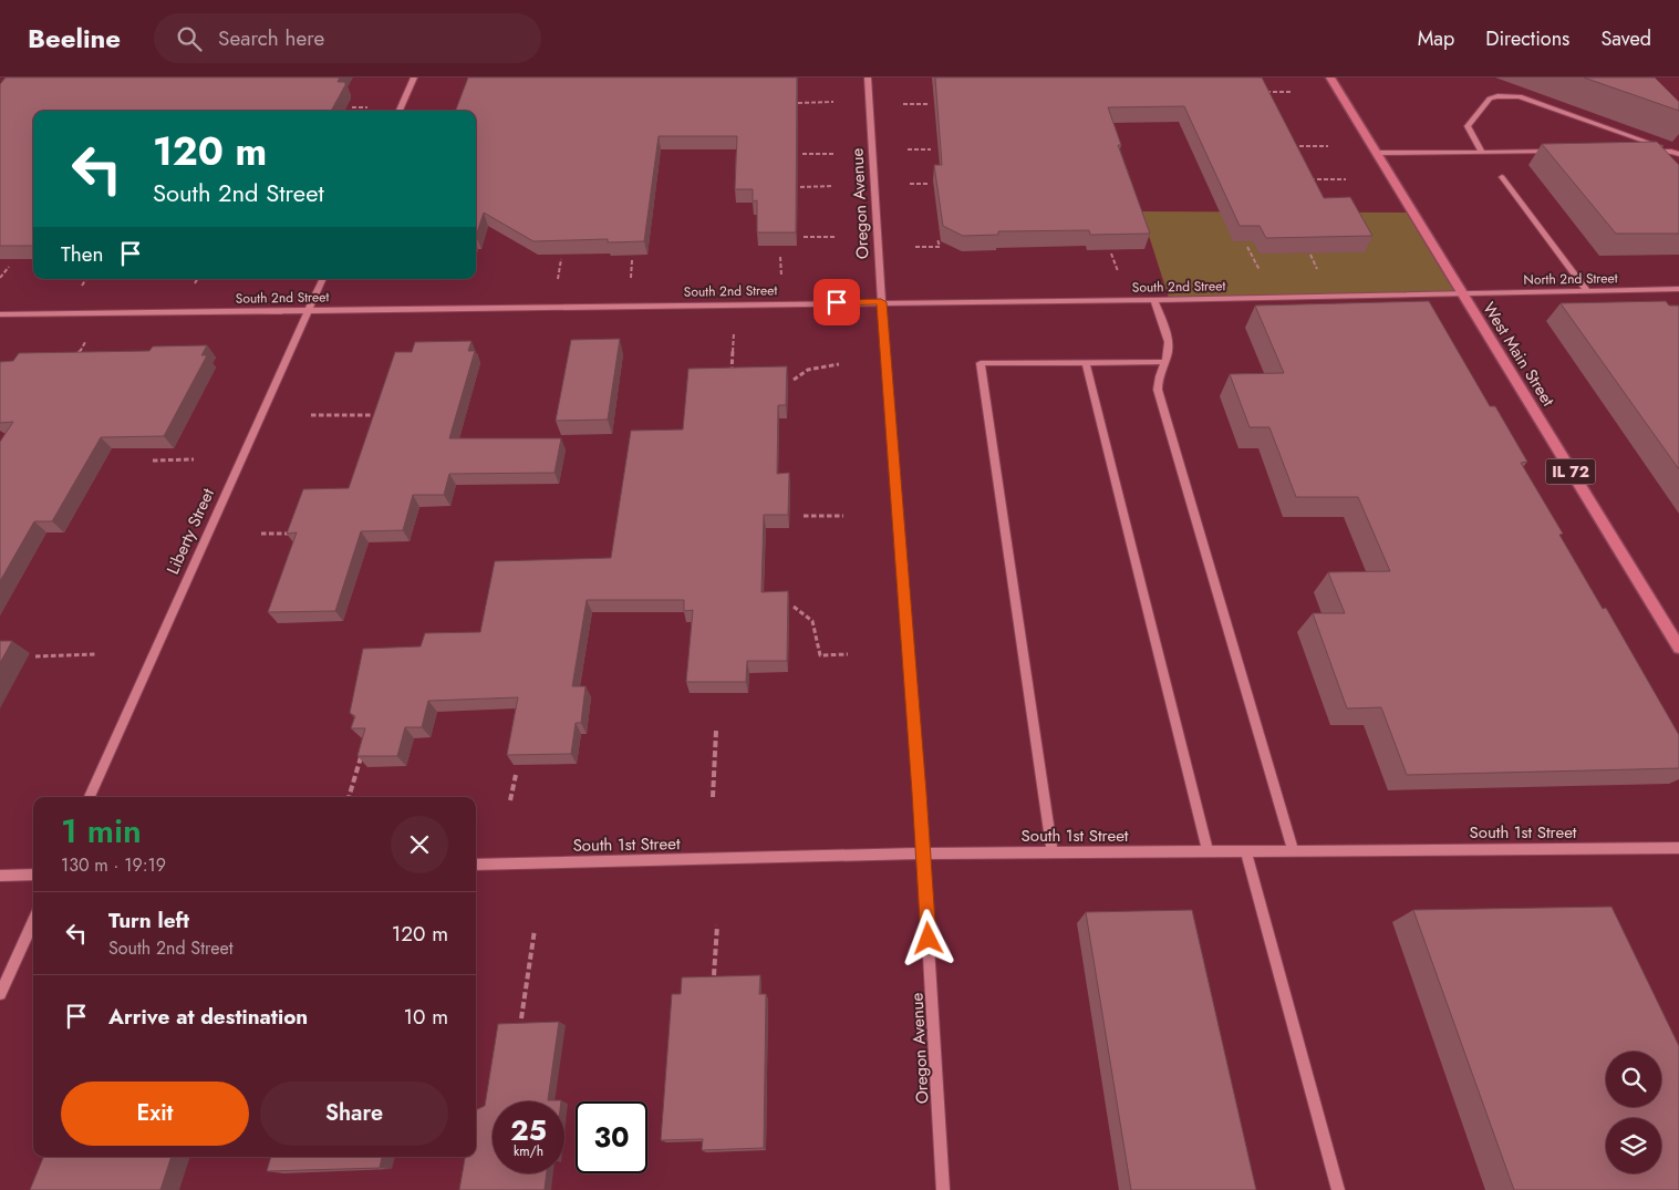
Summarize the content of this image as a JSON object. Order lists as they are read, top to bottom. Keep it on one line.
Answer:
{"streets":{"main road":["West Main Street","IL 72"],"street":["Oregon Avenue","North 2nd Street","South 2nd Street","Liberty Street","South 1st Street"]},"crossings":[["Oregon Avenue","South 2nd Street"],["Oregon Avenue","South 1st Street"],["North 2nd Street","South 2nd Street"],["North 2nd Street","West Main Street"],["South 2nd Street","West Main Street"],["South 2nd Street","Liberty Street"]],"page":{"header":"Beeline","search":"Search here","nav":["Map","Directions","Saved"],"turn":["120 m","South 2nd Street"],"then":"Then","heading":["1 min","130 m · 19:19"],"list":[{"name":"Turn left","note":"South 2nd Street","value":"120 m"},{"name":"Arrive at destination","value":"10 m"}],"buttons":["Exit","Share"],"speed":"25 km/h","limit":"30"}}
